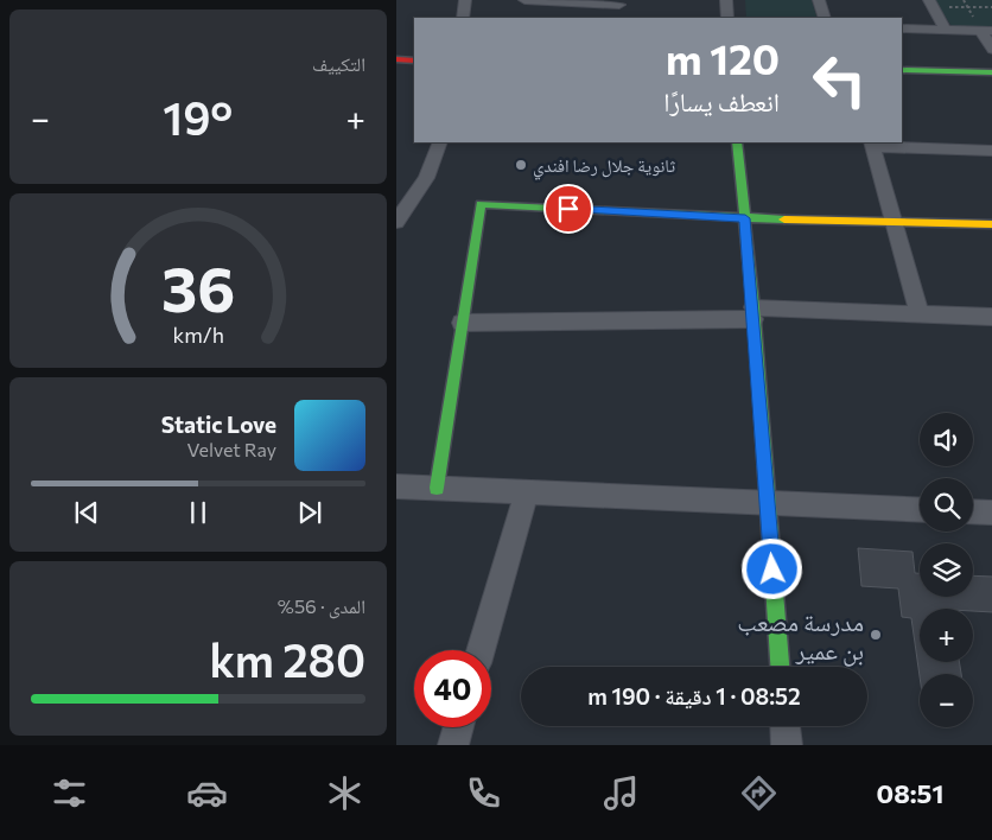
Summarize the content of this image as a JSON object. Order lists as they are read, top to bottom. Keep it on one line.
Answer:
{"places":["ثانوية جلال رضا افندي","مدرسة مصعب بن عمير"],"page":{"tile":["التكييف",["المدى · 56%","280 km"]],"turn":["120 m","انعطف يسارًا"],"heat":["−","19°","+"],"song":["Static Love","Velvet Ray"],"map_buttons":["+","−"],"limit":"40","trip":"08:52 · 1 دقيقة · 190 m","tabs":"08:51","gauge":["36","km/h"]}}
